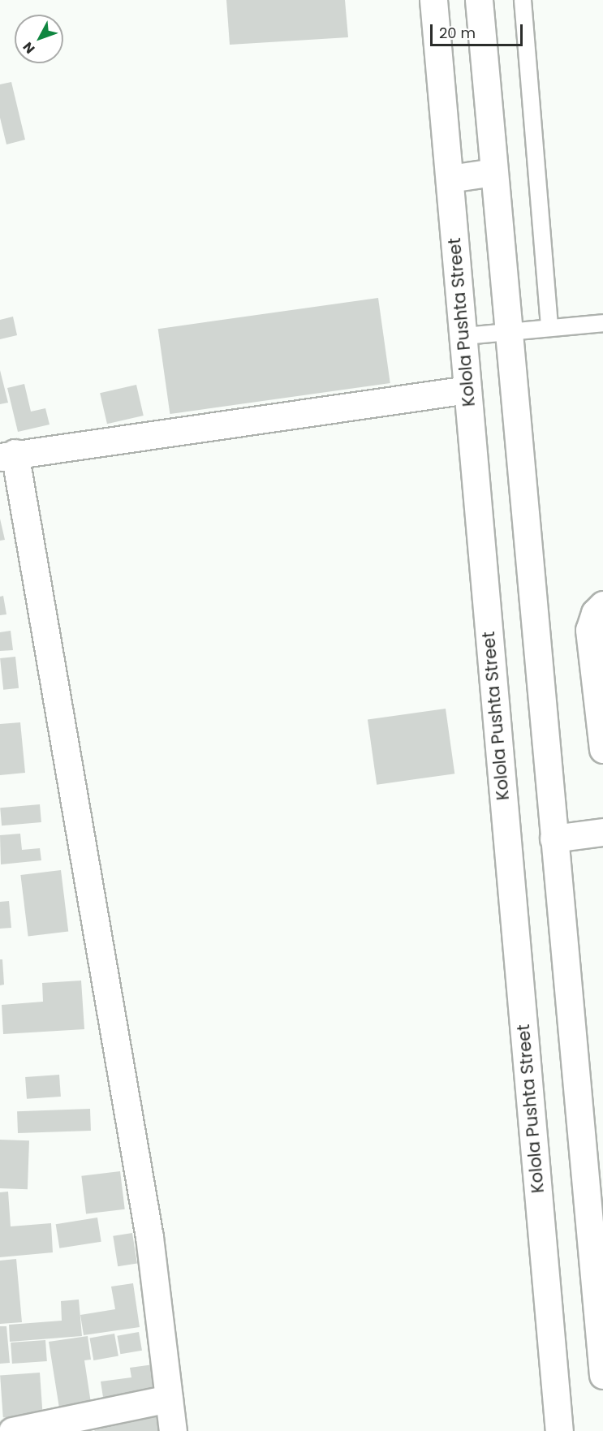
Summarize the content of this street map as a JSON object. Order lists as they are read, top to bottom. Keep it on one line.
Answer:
{"streets":{"main road":["Kolola Pushta Street"]},"scale_bar":"20 m","north":"bottom left"}
